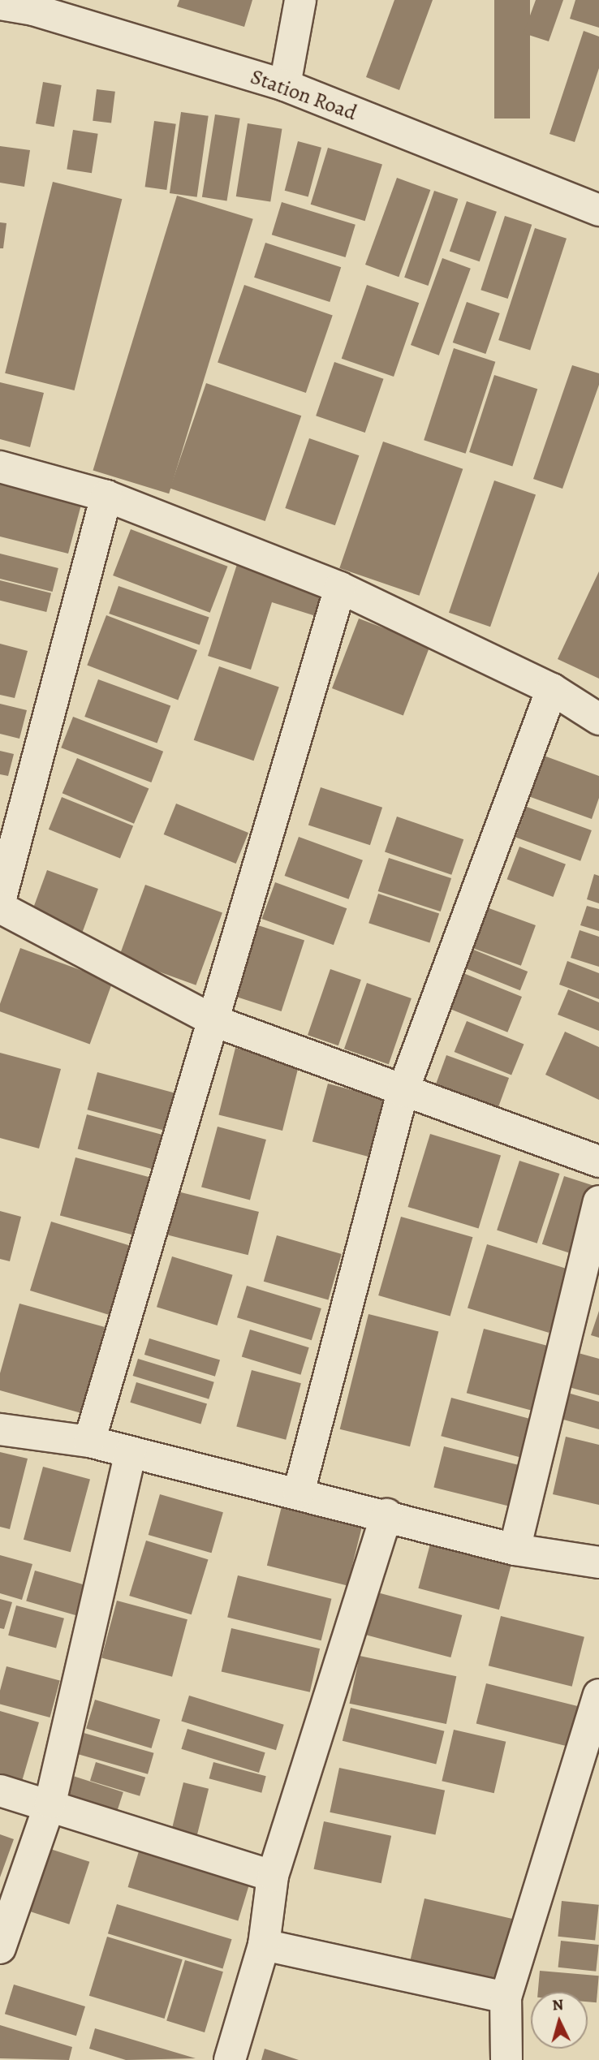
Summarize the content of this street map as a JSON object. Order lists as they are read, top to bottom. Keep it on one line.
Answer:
{"streets":{"street":["Station Road"]},"north":"top"}
